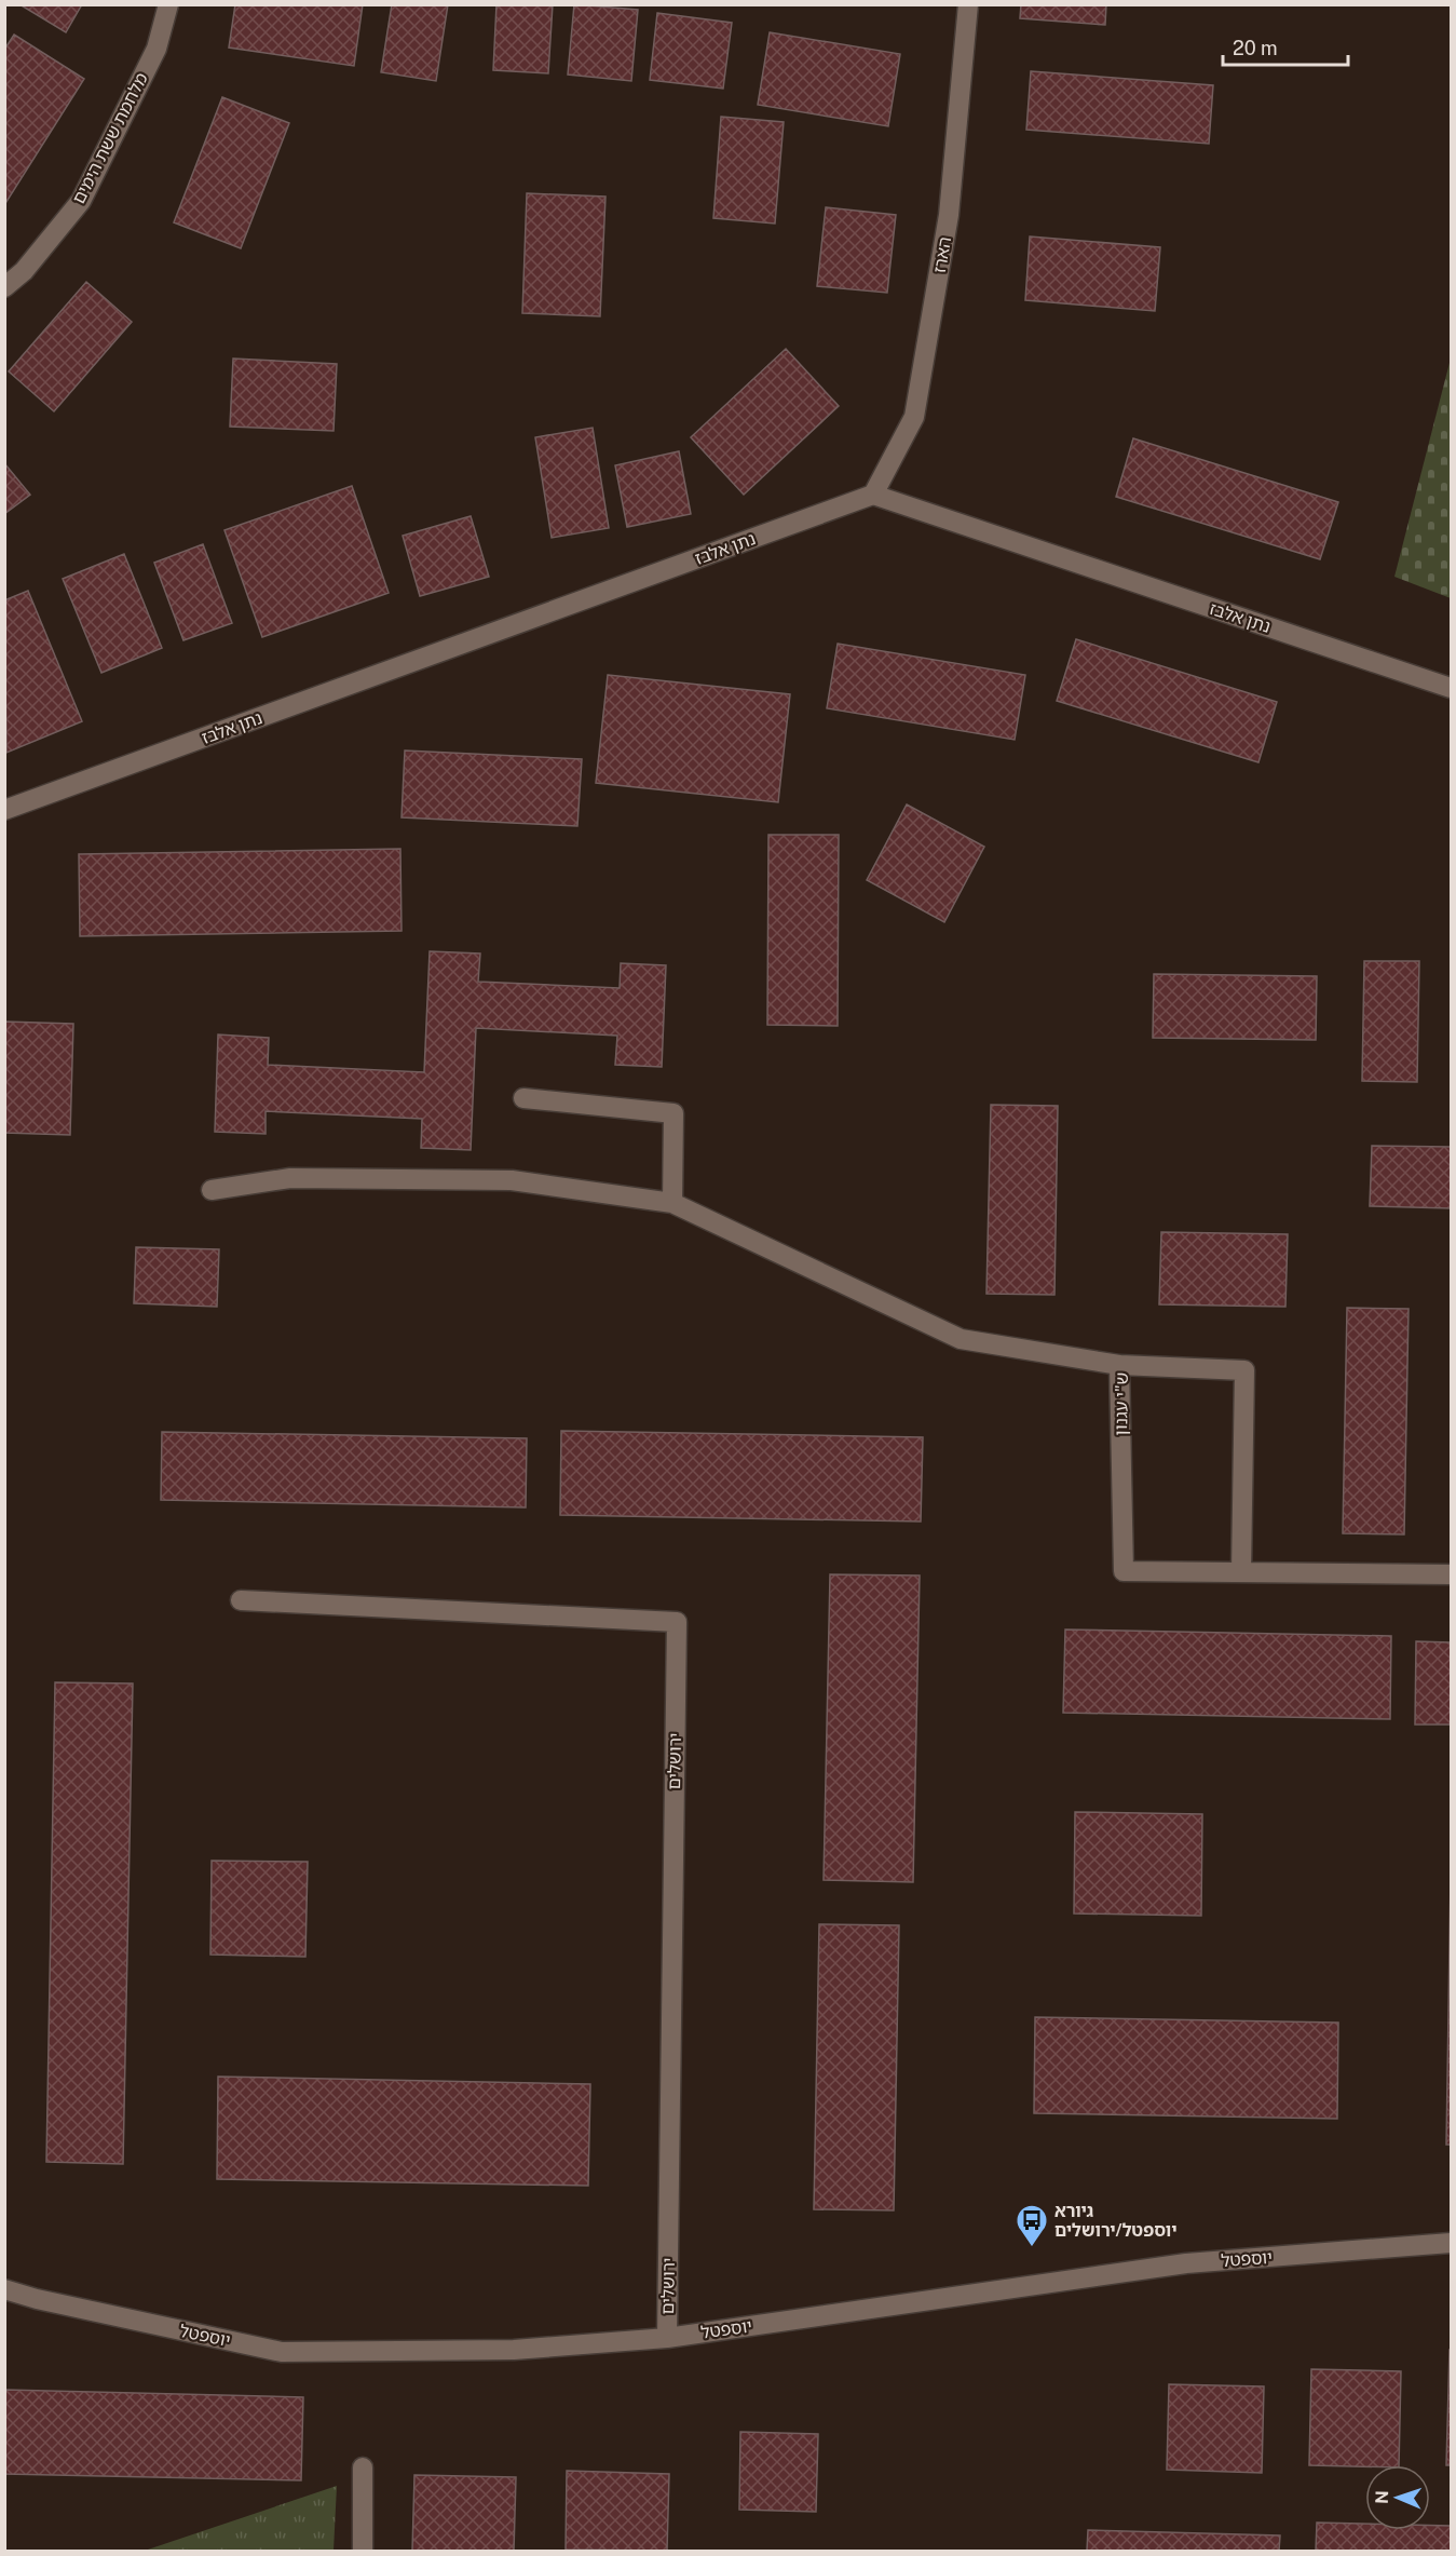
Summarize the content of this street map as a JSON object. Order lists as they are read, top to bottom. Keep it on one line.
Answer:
{"streets":{"street":["מלחמת ששת הימים","הארז","נתן אלבז","ש\"י עגנון","ירושלים","יוספטל"]},"crossings":[["הארז","נתן אלבז"],["ירושלים","יוספטל"]],"places":{"bus stop":["גיורא יוספטל/ירושלים"]},"scale_bar":"20 m","north":"left"}
